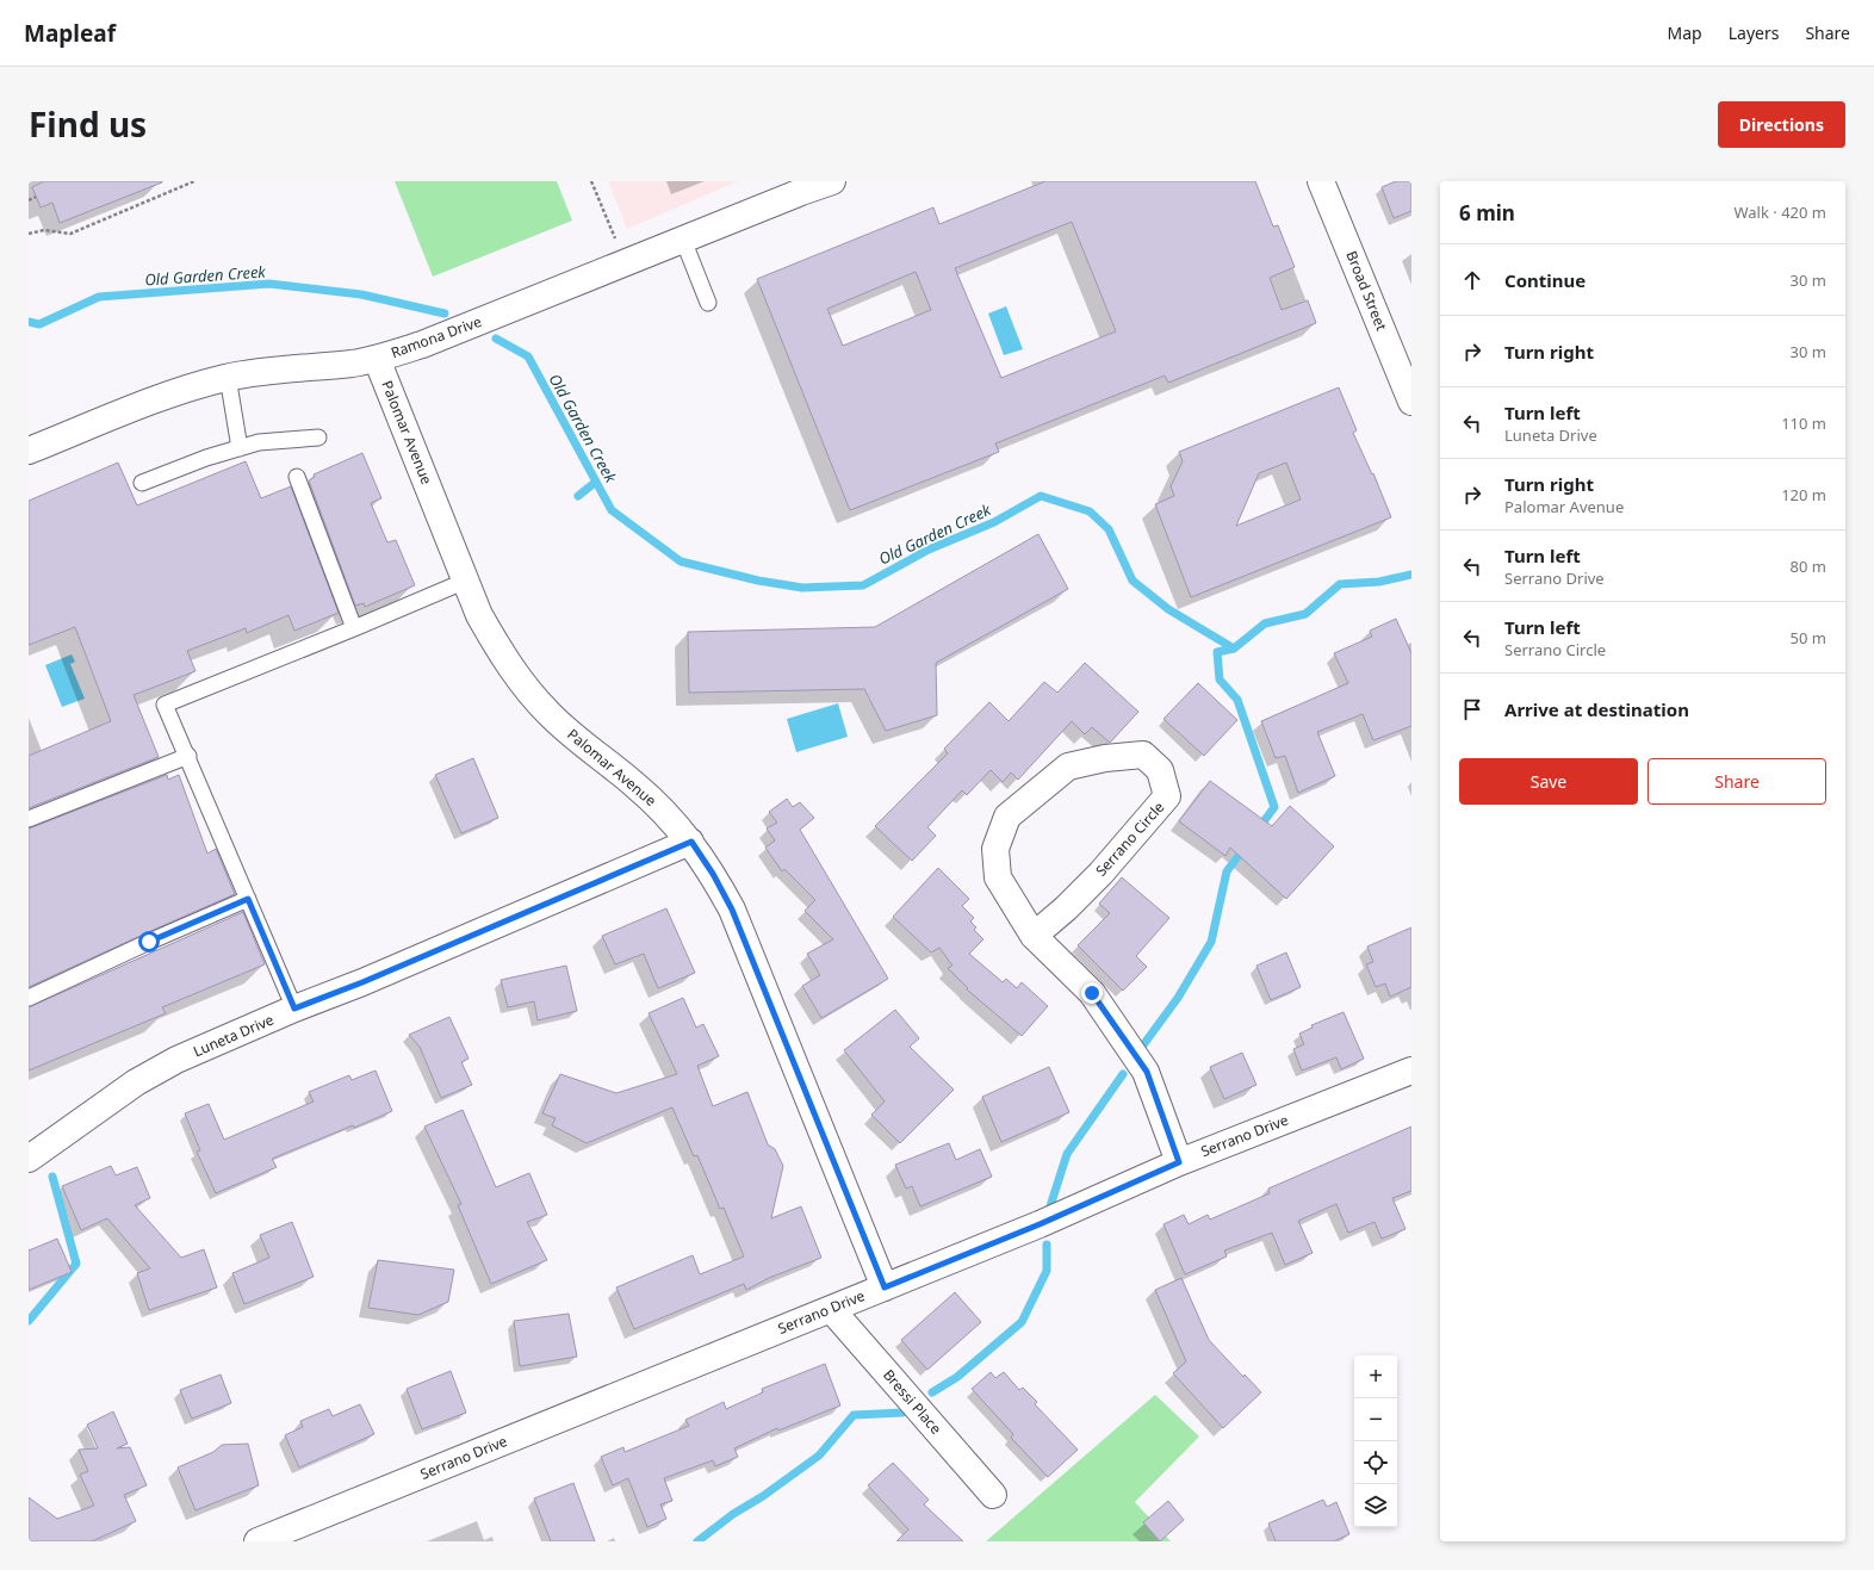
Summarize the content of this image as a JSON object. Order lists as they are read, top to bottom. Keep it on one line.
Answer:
{"streets":{"street":["Broad Street","Ramona Drive","Palomar Avenue","Serrano Circle","Luneta Drive","Serrano Drive","Bressi Place"]},"crossings":[["Ramona Drive","Palomar Avenue"],["Palomar Avenue","Luneta Drive"],["Palomar Avenue","Serrano Drive"],["Serrano Circle","Serrano Drive"],["Serrano Drive","Bressi Place"]],"water":["Old Garden Creek"],"page":{"header":"Mapleaf","nav":["Map","Layers","Share"],"title":"Find us","buttons":["Directions",["Save","Share"]],"heading":["6 min","Walk · 420 m"],"list":[["Continue","30 m"],["Turn right","30 m"],["Turn left","Luneta Drive","110 m"],["Turn right","Palomar Avenue","120 m"],["Turn left","Serrano Drive","80 m"],["Turn left","Serrano Circle","50 m"],"Arrive at destination"],"map_buttons":["+","−"]}}
